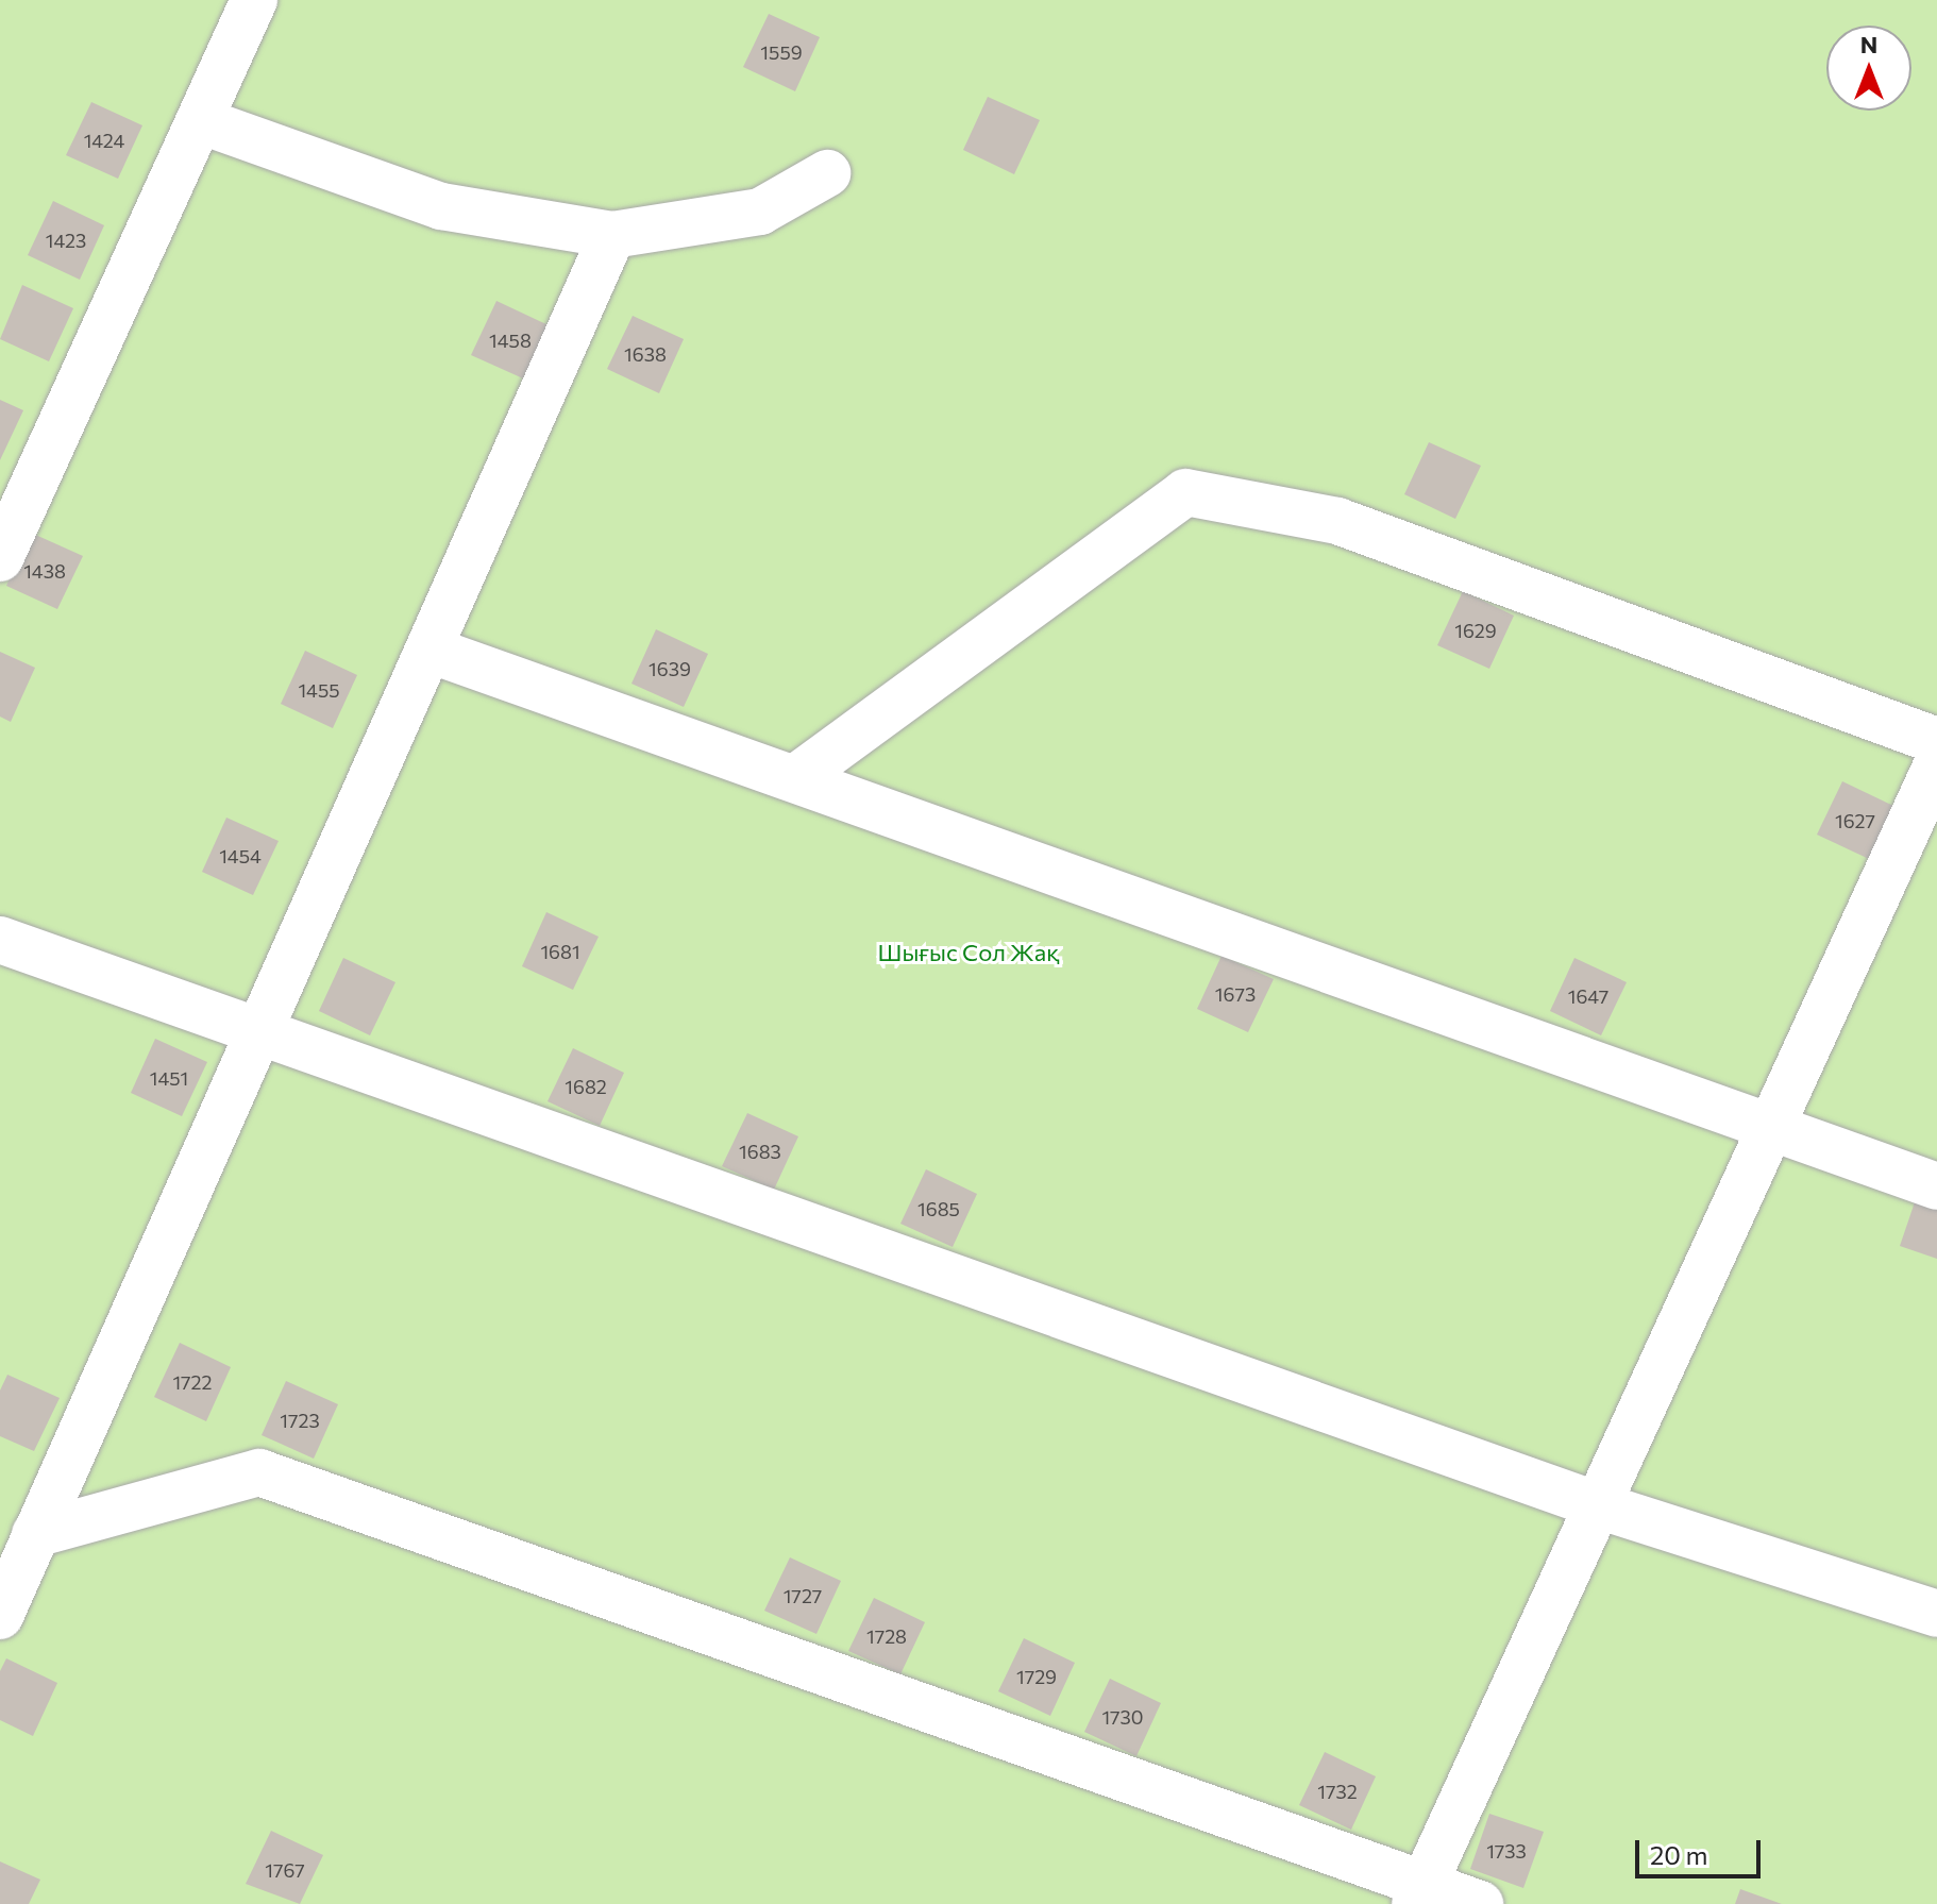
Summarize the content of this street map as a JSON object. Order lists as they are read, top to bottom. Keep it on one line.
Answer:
{"parks":["Шығыс Сол Жақ"],"house_numbers":["1559","1424","1423","1458","1638","1438","1629","1639","1455","1627","1454","1681","1673","1647","1451","1682","1683","1685","1722","1723","1727","1728","1729","1730","1732","1733","1767"],"scale_bar":"20 m","north":"top"}
